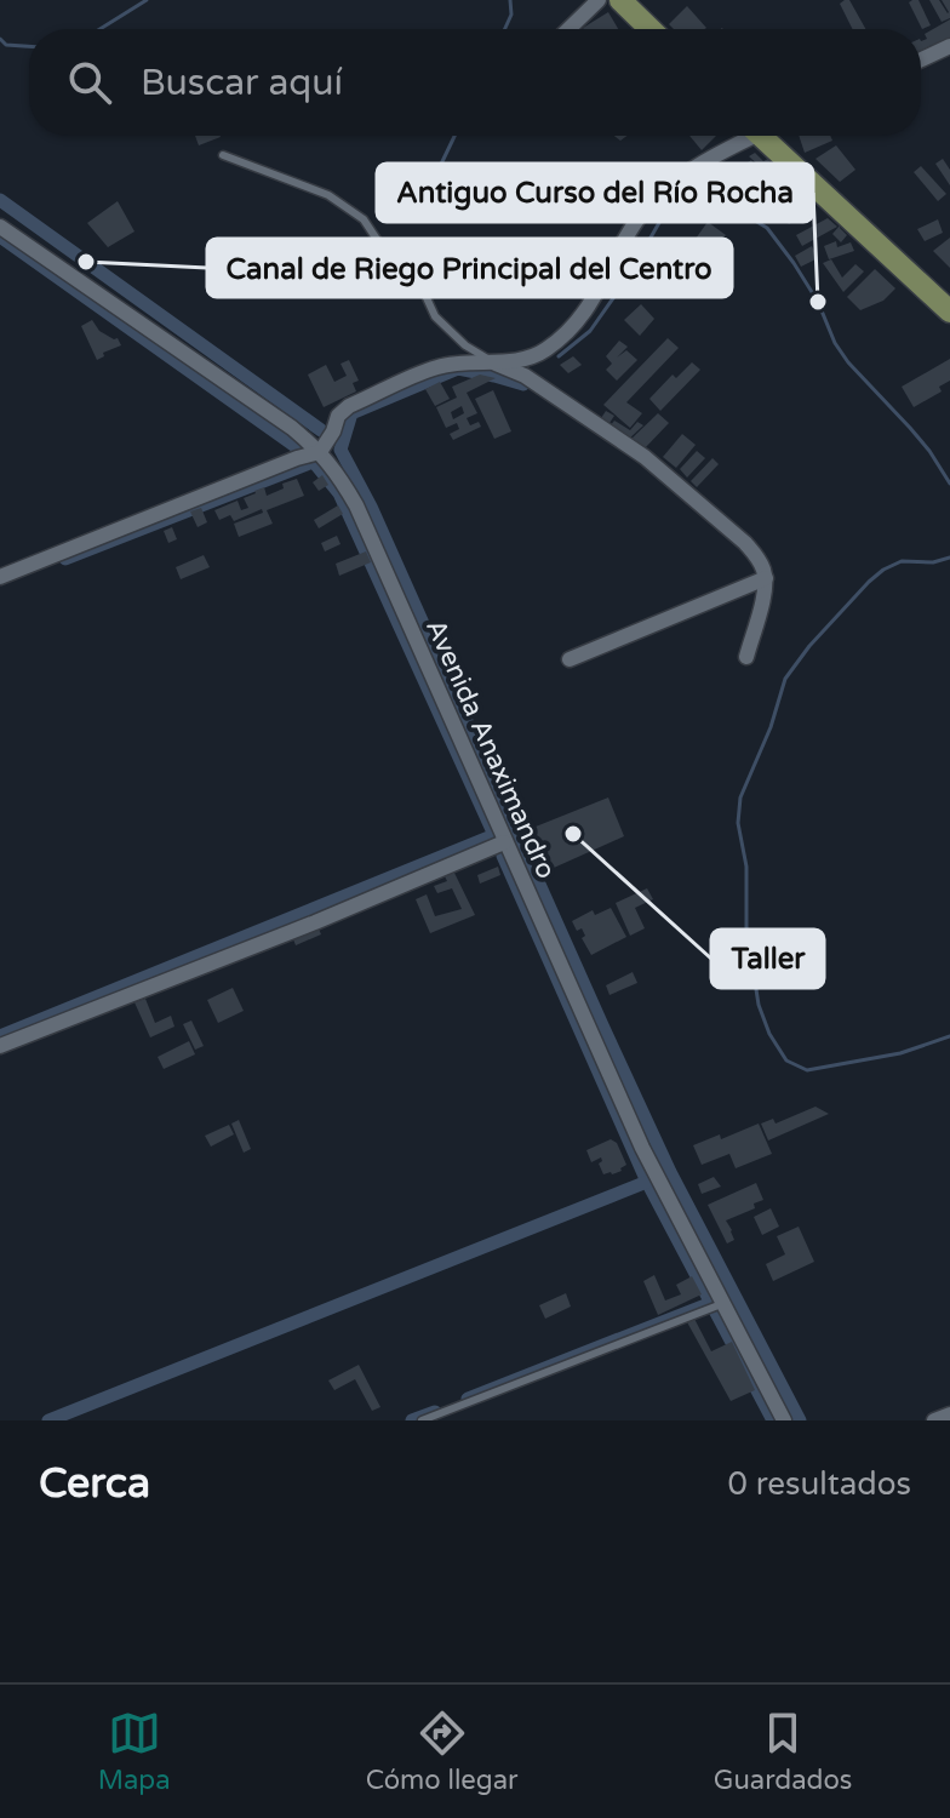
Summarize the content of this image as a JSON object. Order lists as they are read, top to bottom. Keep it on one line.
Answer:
{"streets":{"street":["Avenida Anaximandro"]},"places":["Canal de Riego Principal del Centro","Antiguo Curso del Río Rocha","Taller"],"page":{"search":"Buscar aquí","heading":["Cerca","0 resultados"],"nav":["Mapa","Cómo llegar","Guardados"]}}
